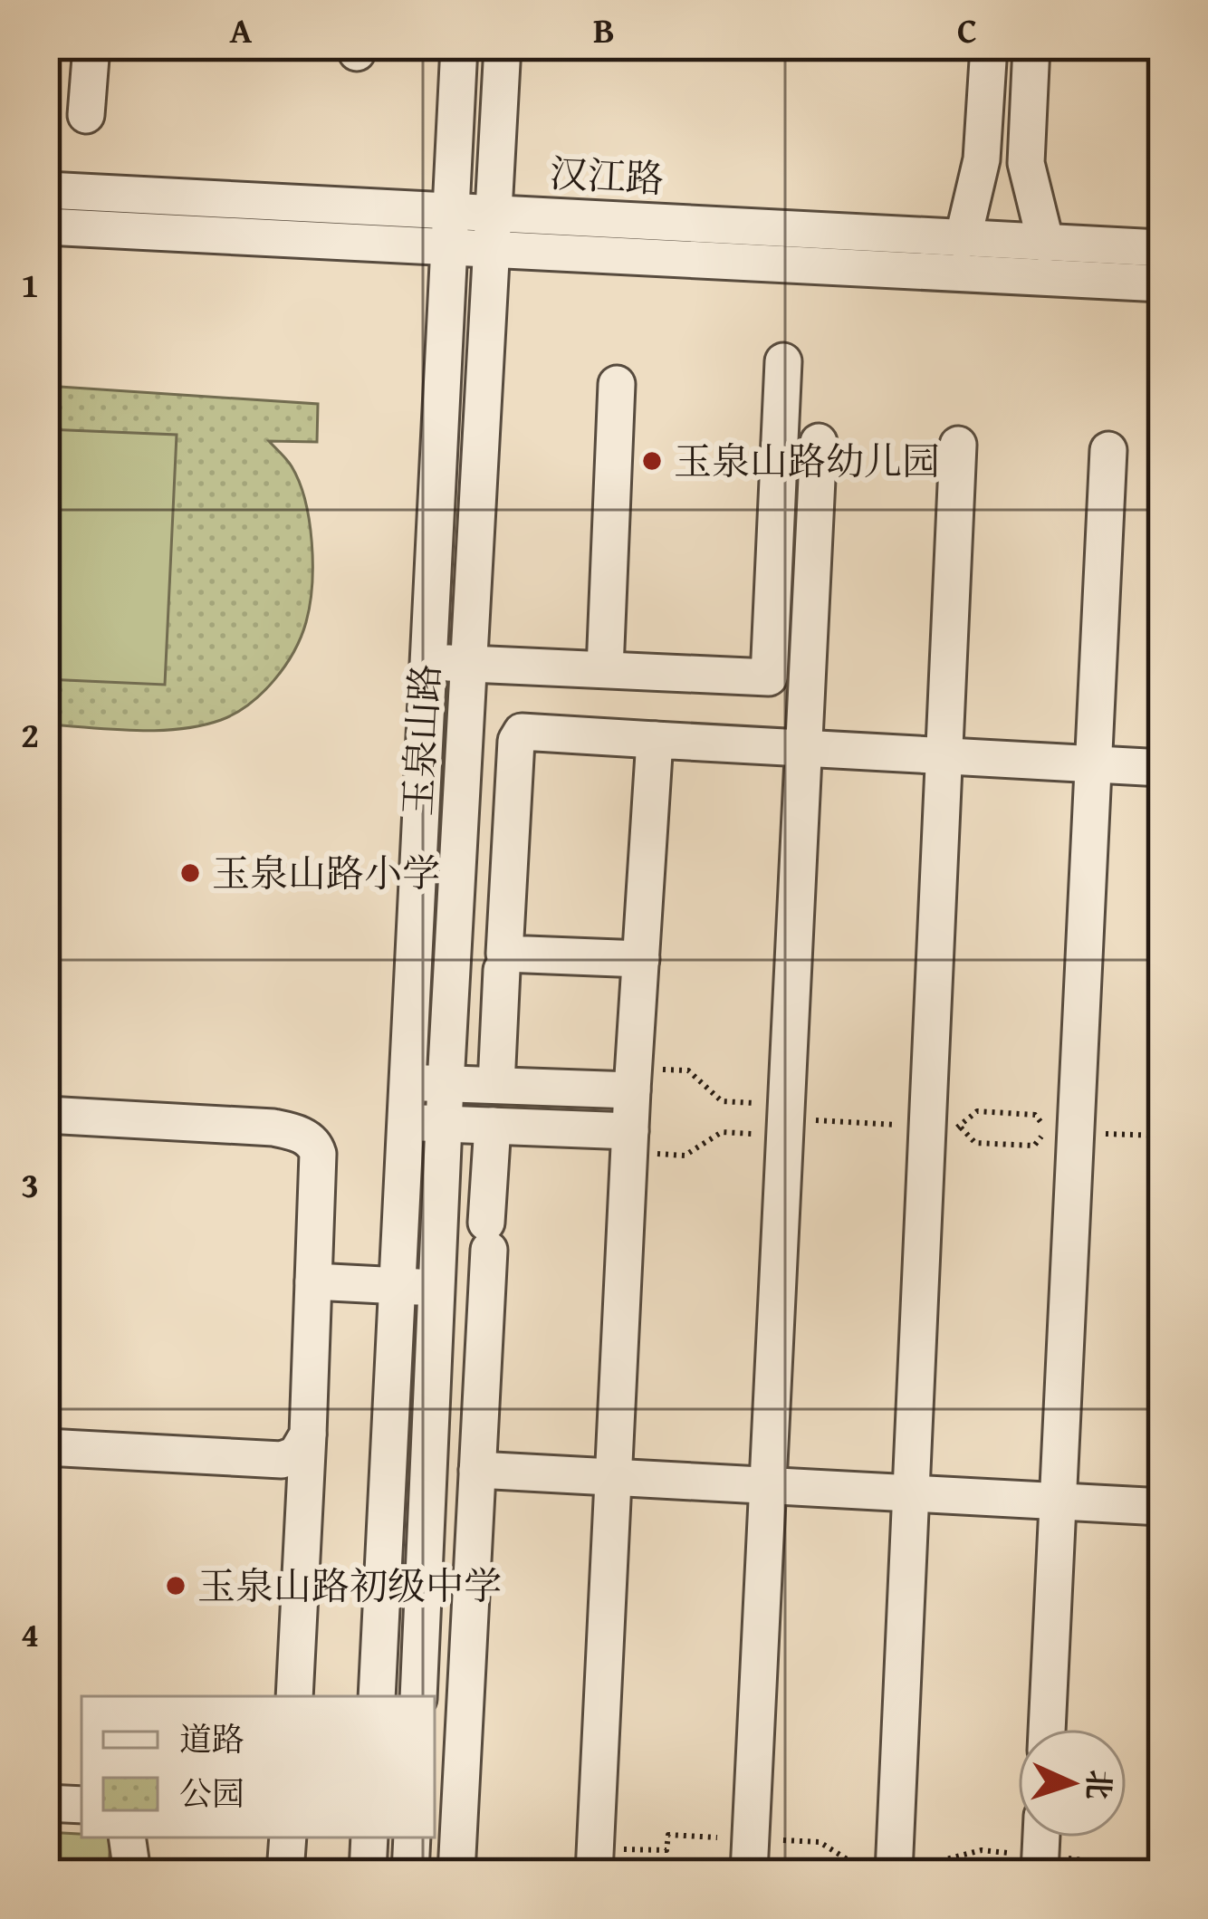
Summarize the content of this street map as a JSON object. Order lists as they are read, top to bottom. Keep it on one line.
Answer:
{"streets":{"street":["汉江路","玉泉山路"]},"crossings":[["汉江路","玉泉山路"]],"places":["玉泉山路幼儿园","玉泉山路小学","玉泉山路初级中学"],"legend":["道路","公园"],"north":"right","grid":{"columns":["A","B","C"],"rows":["1","2","3","4"]}}
